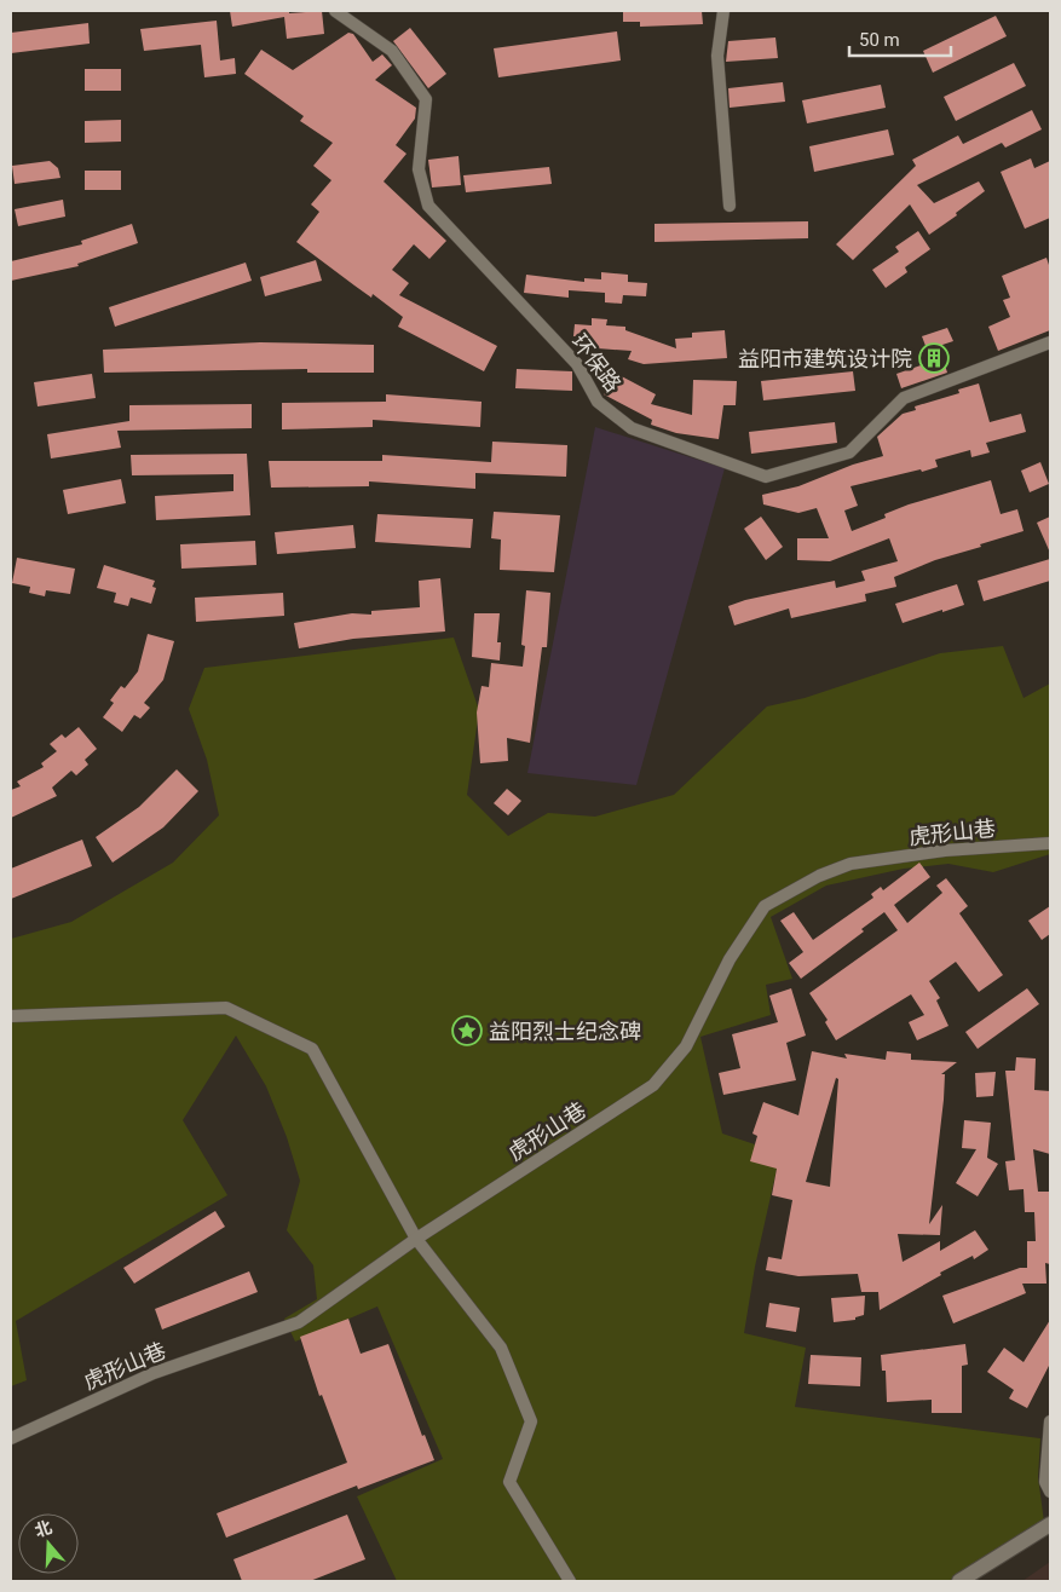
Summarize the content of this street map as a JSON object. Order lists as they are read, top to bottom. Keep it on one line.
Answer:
{"streets":{"street":["环保路","虎形山巷"]},"places":{"building":["益阳市建筑设计院"],"place":["益阳烈士纪念碑"]},"scale_bar":"50 m","north":"top"}
